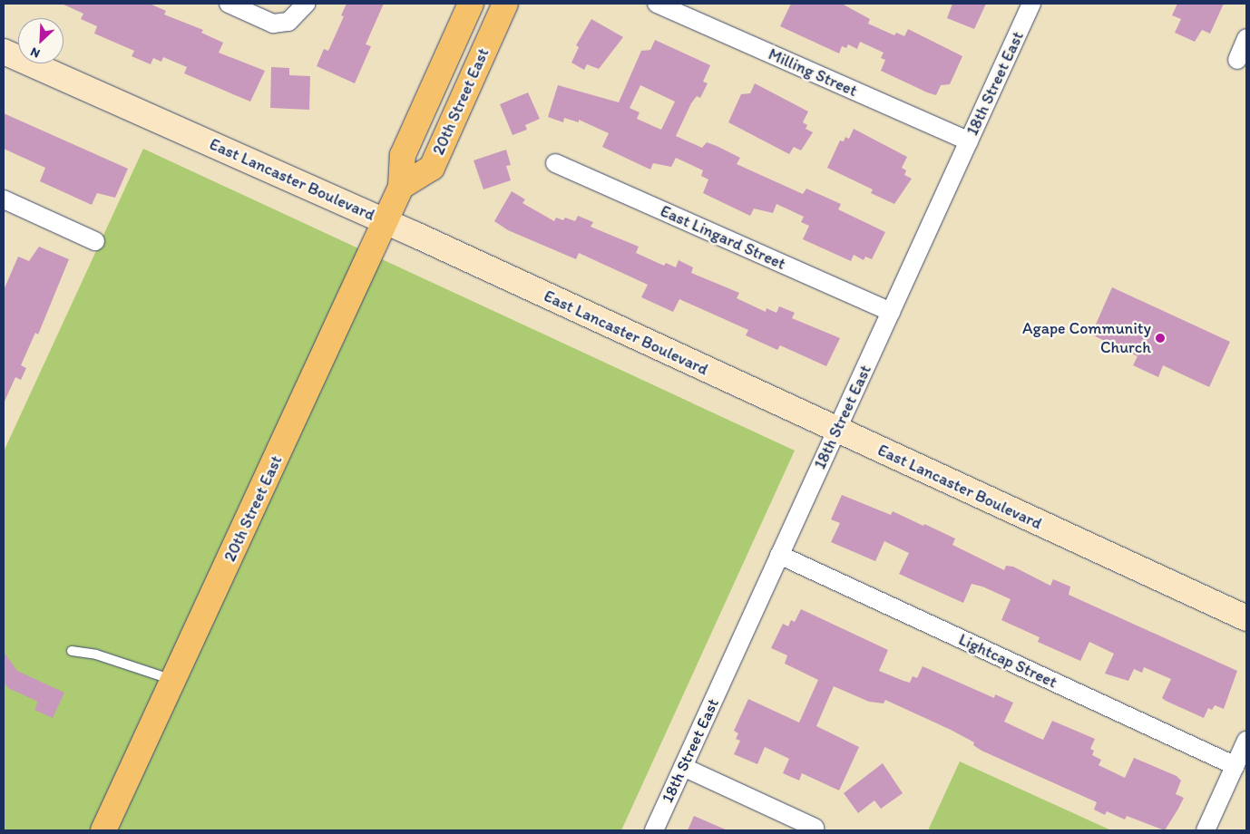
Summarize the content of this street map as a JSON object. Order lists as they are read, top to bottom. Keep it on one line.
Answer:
{"streets":{"main road":["20th Street East","East Lancaster Boulevard"],"street":["Milling Street","18th Street East","East Lingard Street","Lightcap Street"]},"crossings":[["Milling Street","18th Street East"],["18th Street East","East Lancaster Boulevard"],["18th Street East","East Lingard Street"],["18th Street East","Lightcap Street"],["20th Street East","East Lancaster Boulevard"]],"places":["Agape Community Church"],"north":"bottom left"}
